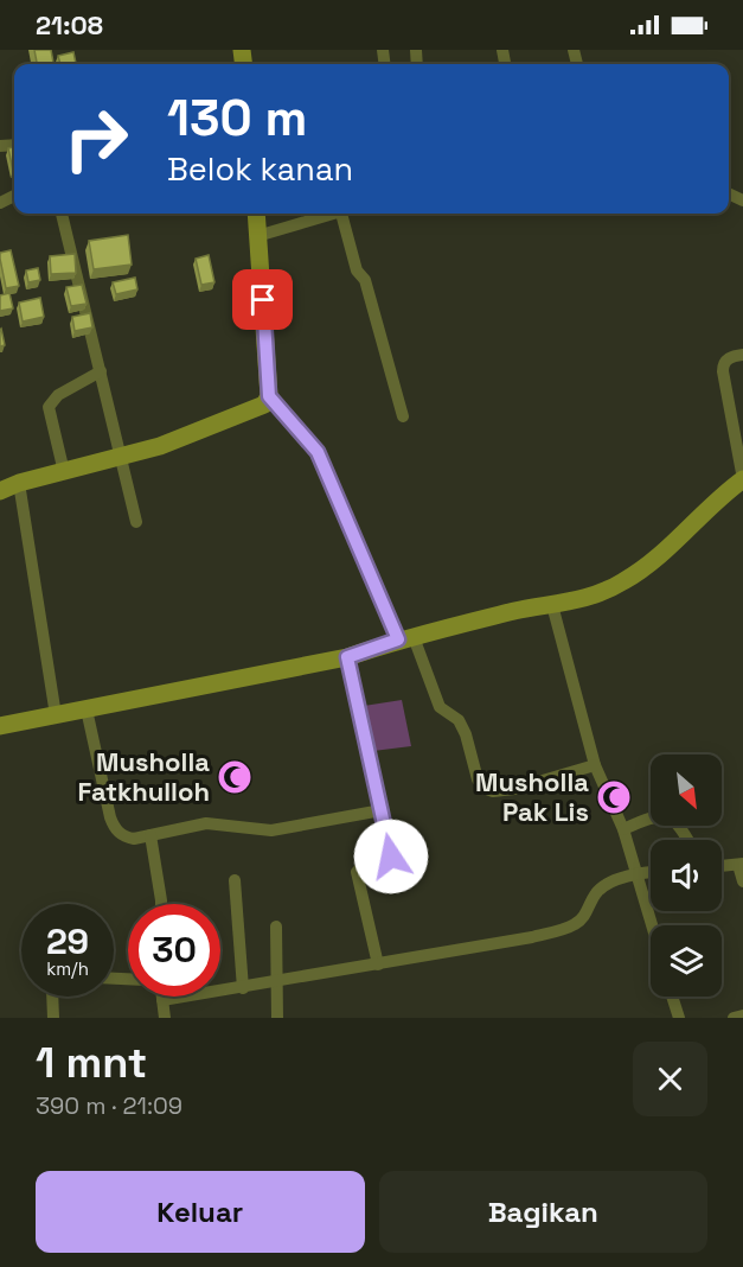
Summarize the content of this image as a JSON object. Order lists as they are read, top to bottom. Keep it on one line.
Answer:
{"places":{"mosque":["Musholla Fatkhulloh","Musholla Pak Lis"]},"north":"bottom right","page":{"status":"21:08","turn":["130 m","Belok kanan"],"speed":"29 km/h","limit":"30","heading":["1 mnt","390 m · 21:09"],"buttons":["Keluar","Bagikan"]}}
